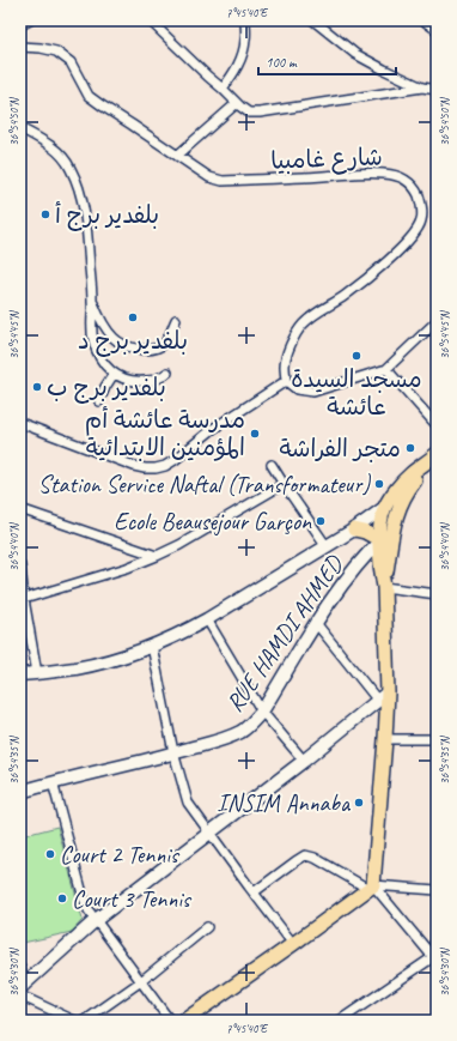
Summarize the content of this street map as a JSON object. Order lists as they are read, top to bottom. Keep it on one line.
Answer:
{"streets":{"main road":["RUE HAMDI AHMED"],"street":["شارع غامبيا"]},"places":["بلفدير برج أ","بلفدير برج د","مسجد السيدة عائشة","بلفدير برج ب","مدرسة عائشة أم المؤمنين الابتدائية","متجر الفراشة","Station Service Naftal (Transformateur)","Ecole Beausejour Garçon","INSIM Annaba","Court 2 Tennis","Court 3 Tennis"],"scale_bar":"100 m","coordinates":["7°45'40\"E","36°54'50\"N","36°54'45\"N","36°54'40\"N","36°54'35\"N","36°54'30\"N"]}
